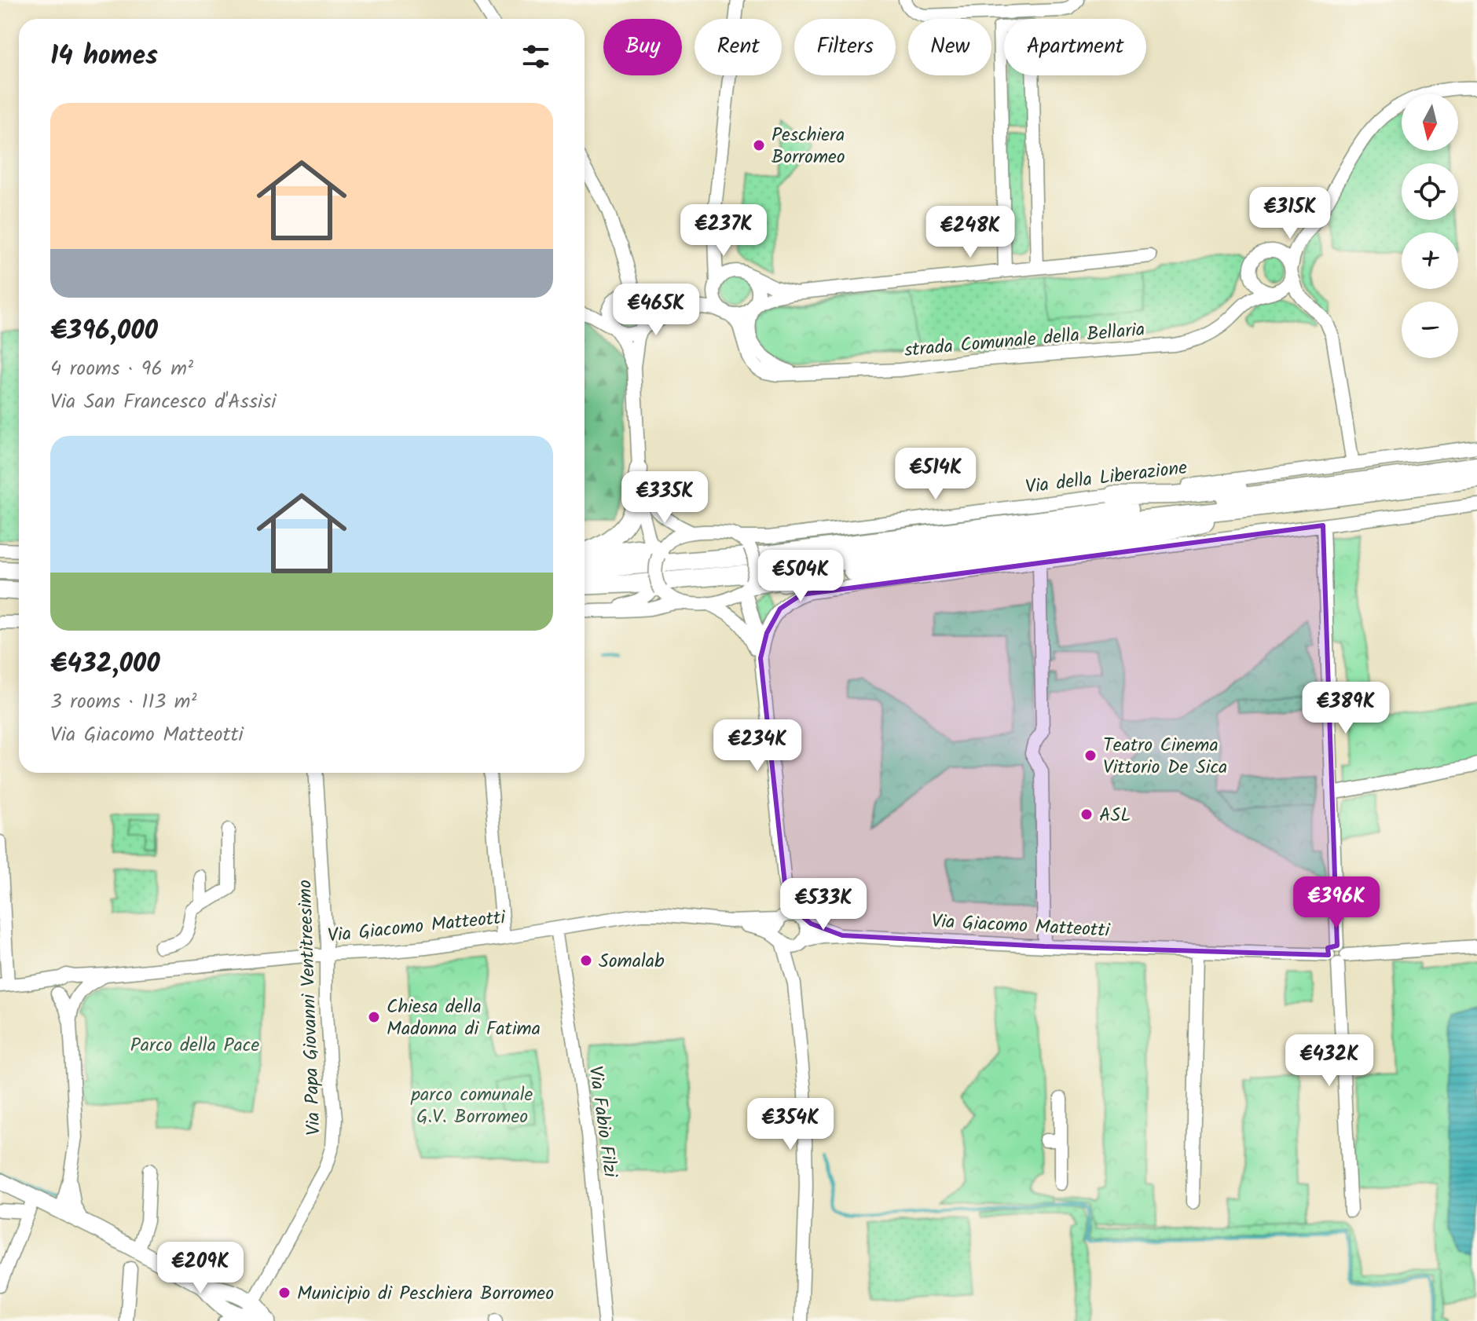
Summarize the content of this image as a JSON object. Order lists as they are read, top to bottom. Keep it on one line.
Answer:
{"streets":{"street":["strada Comunale della Bellaria","Via della Liberazione","Via Giacomo Matteotti","Via Papa Giovanni Ventitreesimo","Via Fabio Filzi"]},"crossings":[["Via Giacomo Matteotti","Via Papa Giovanni Ventitreesimo"],["Via Giacomo Matteotti","Via Fabio Filzi"]],"parks":["Parco della Pace","parco comunale G.V. Borromeo"],"places":["Peschiera Borromeo","Teatro Cinema Vittorio De Sica","ASL","Somalab","Chiesa della Madonna di Fatima","Municipio di Peschiera Borromeo"],"north":"bottom","page":{"chip":["Buy","Rent","Filters","New","Apartment"],"heading":"14 homes","map_buttons":["+","−"],"list":[{"name":"€396,000","note":"4 rooms · 96 m² · Via San Francesco d'Assisi"},{"name":"€432,000","note":"3 rooms · 113 m² · Via Giacomo Matteotti"}],"price":["€315K","€237K","€248K","€465K","€514K","€335K","€504K","€389K","€234K","€396K","€533K","€432K","€354K","€209K"]}}
